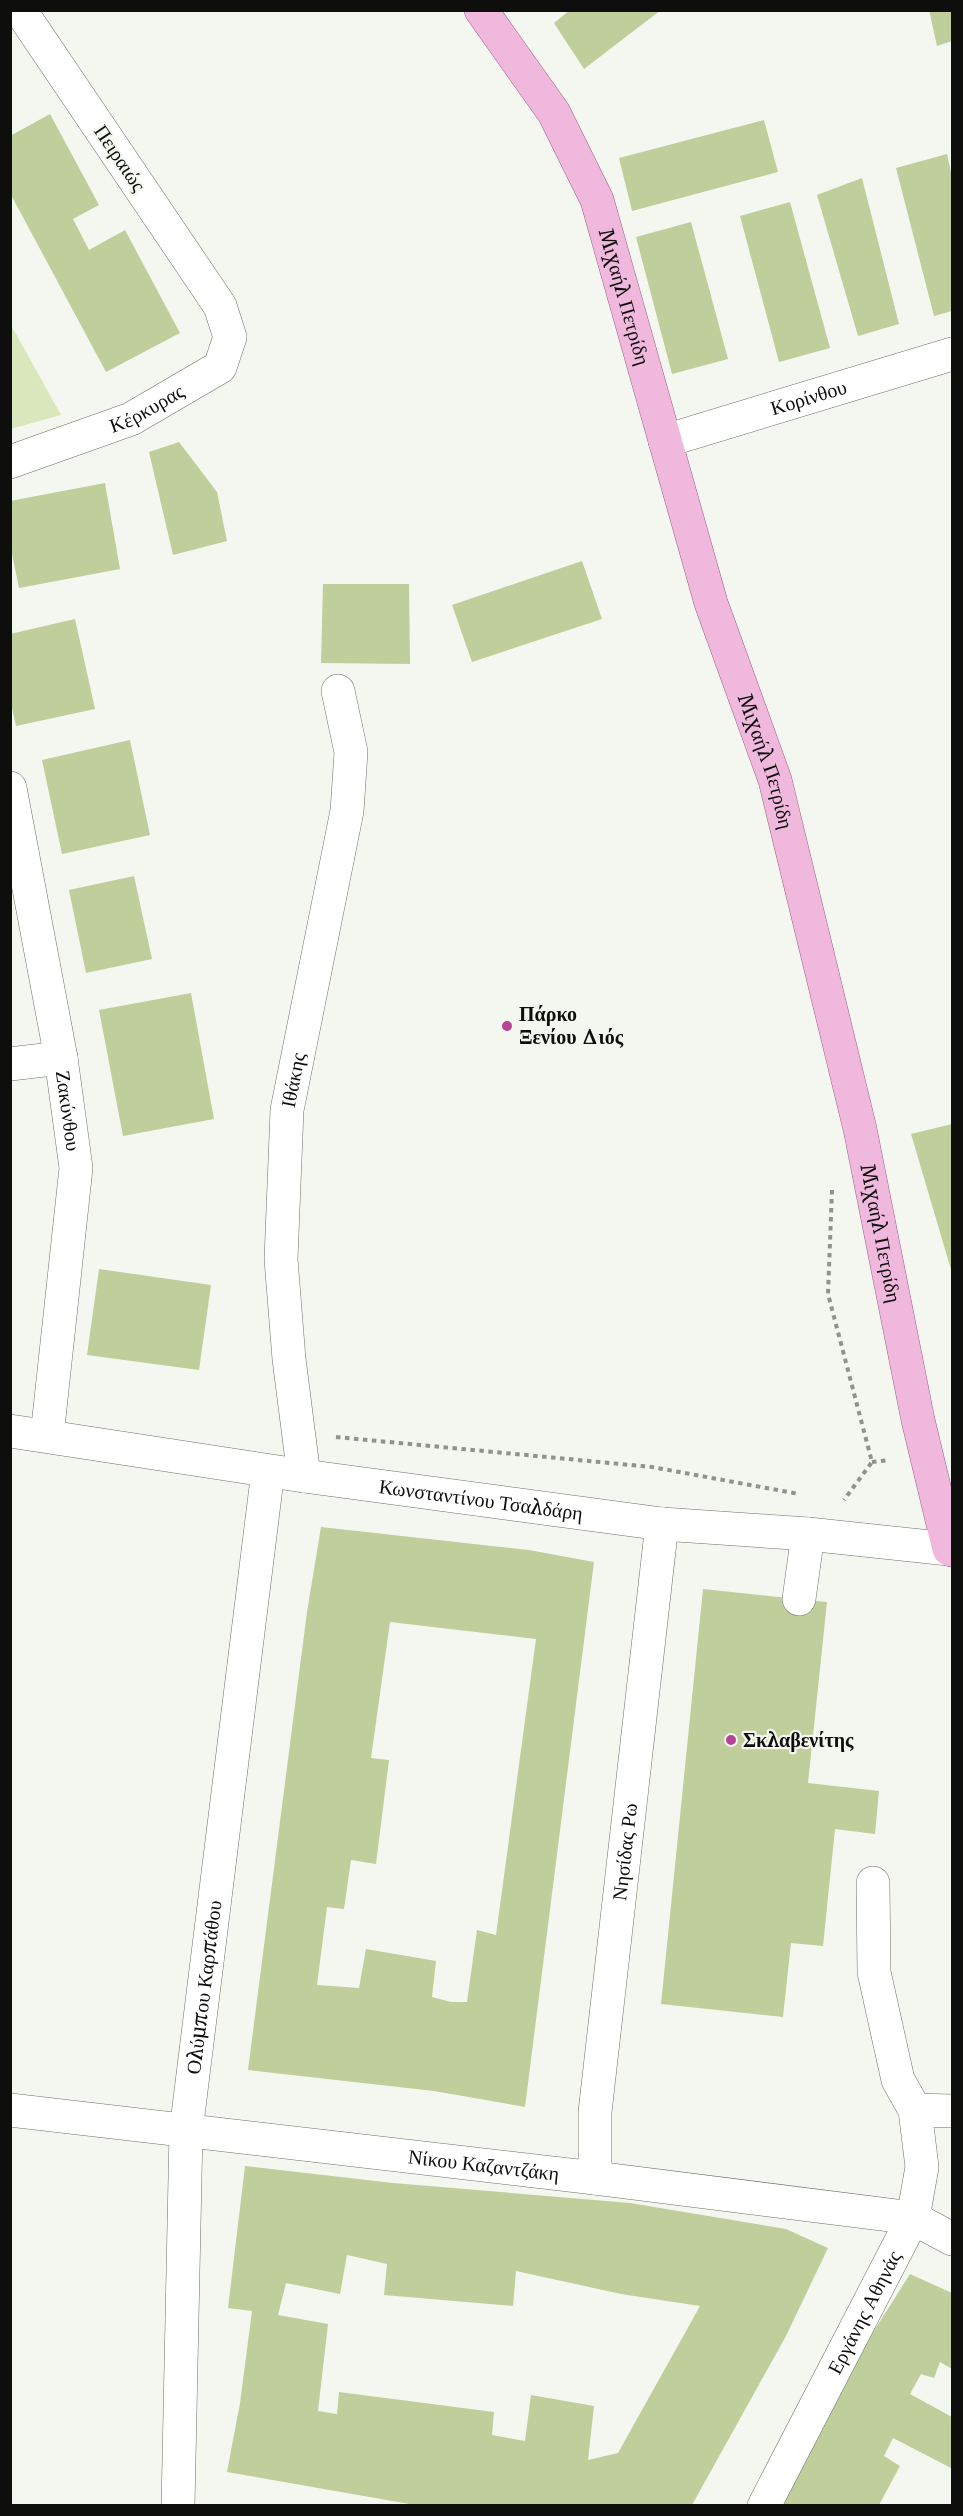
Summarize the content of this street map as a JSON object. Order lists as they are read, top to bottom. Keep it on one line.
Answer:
{"streets":{"main road":["Μιχαήλ Πετρίδη"],"street":["Πειραιώς","Κορίνθου","Κέρκυρας","Ιθάκης","Ζακύνθου","Κωνσταντίνου Τσαλδάρη","Νησίδας Ρω","Ολύμπου Καρπάθου","Νίκου Καζαντζάκη","Εργάνης Αθηνάς"]},"crossings":[["Πειραιώς","Κέρκυρας"],["Μιχαήλ Πετρίδη","Κορίνθου"],["Μιχαήλ Πετρίδη","Κωνσταντίνου Τσαλδάρη"],["Ιθάκης","Κωνσταντίνου Τσαλδάρη"],["Ζακύνθου","Κωνσταντίνου Τσαλδάρη"],["Κωνσταντίνου Τσαλδάρη","Νησίδας Ρω"],["Κωνσταντίνου Τσαλδάρη","Ολύμπου Καρπάθου"],["Νησίδας Ρω","Νίκου Καζαντζάκη"],["Ολύμπου Καρπάθου","Νίκου Καζαντζάκη"],["Νίκου Καζαντζάκη","Εργάνης Αθηνάς"]],"places":["Πάρκο Ξενίου Διός","Σκλαβενίτης"]}
